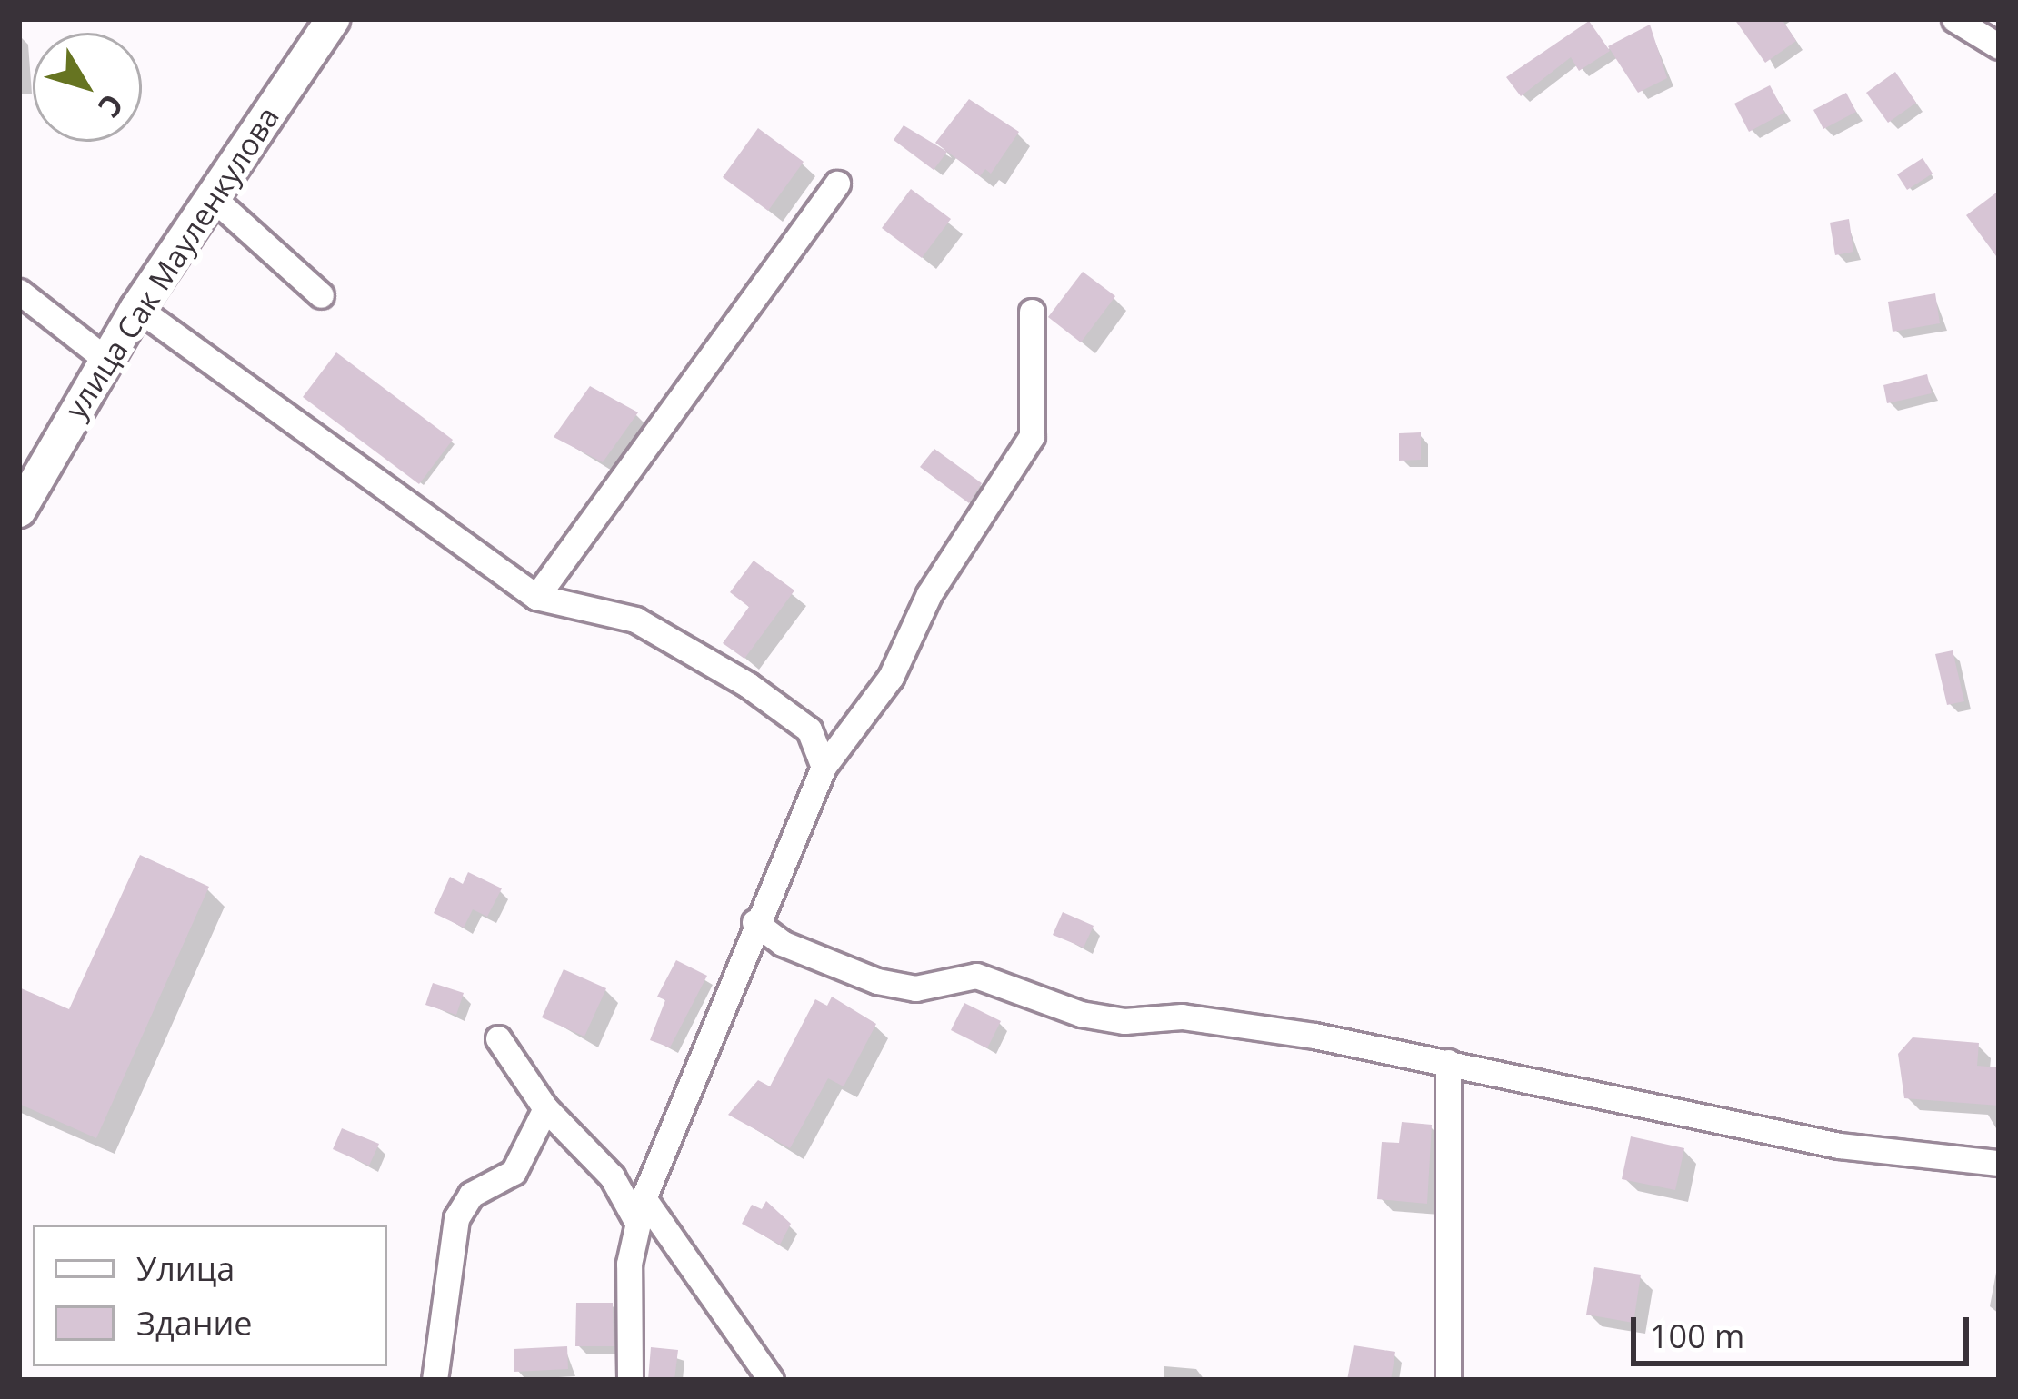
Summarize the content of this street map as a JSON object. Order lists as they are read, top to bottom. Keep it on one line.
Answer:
{"streets":{"main road":["улица Сак Мауленкулова"]},"legend":["Улица","Здание"],"scale_bar":"100 m","north":"bottom right"}
